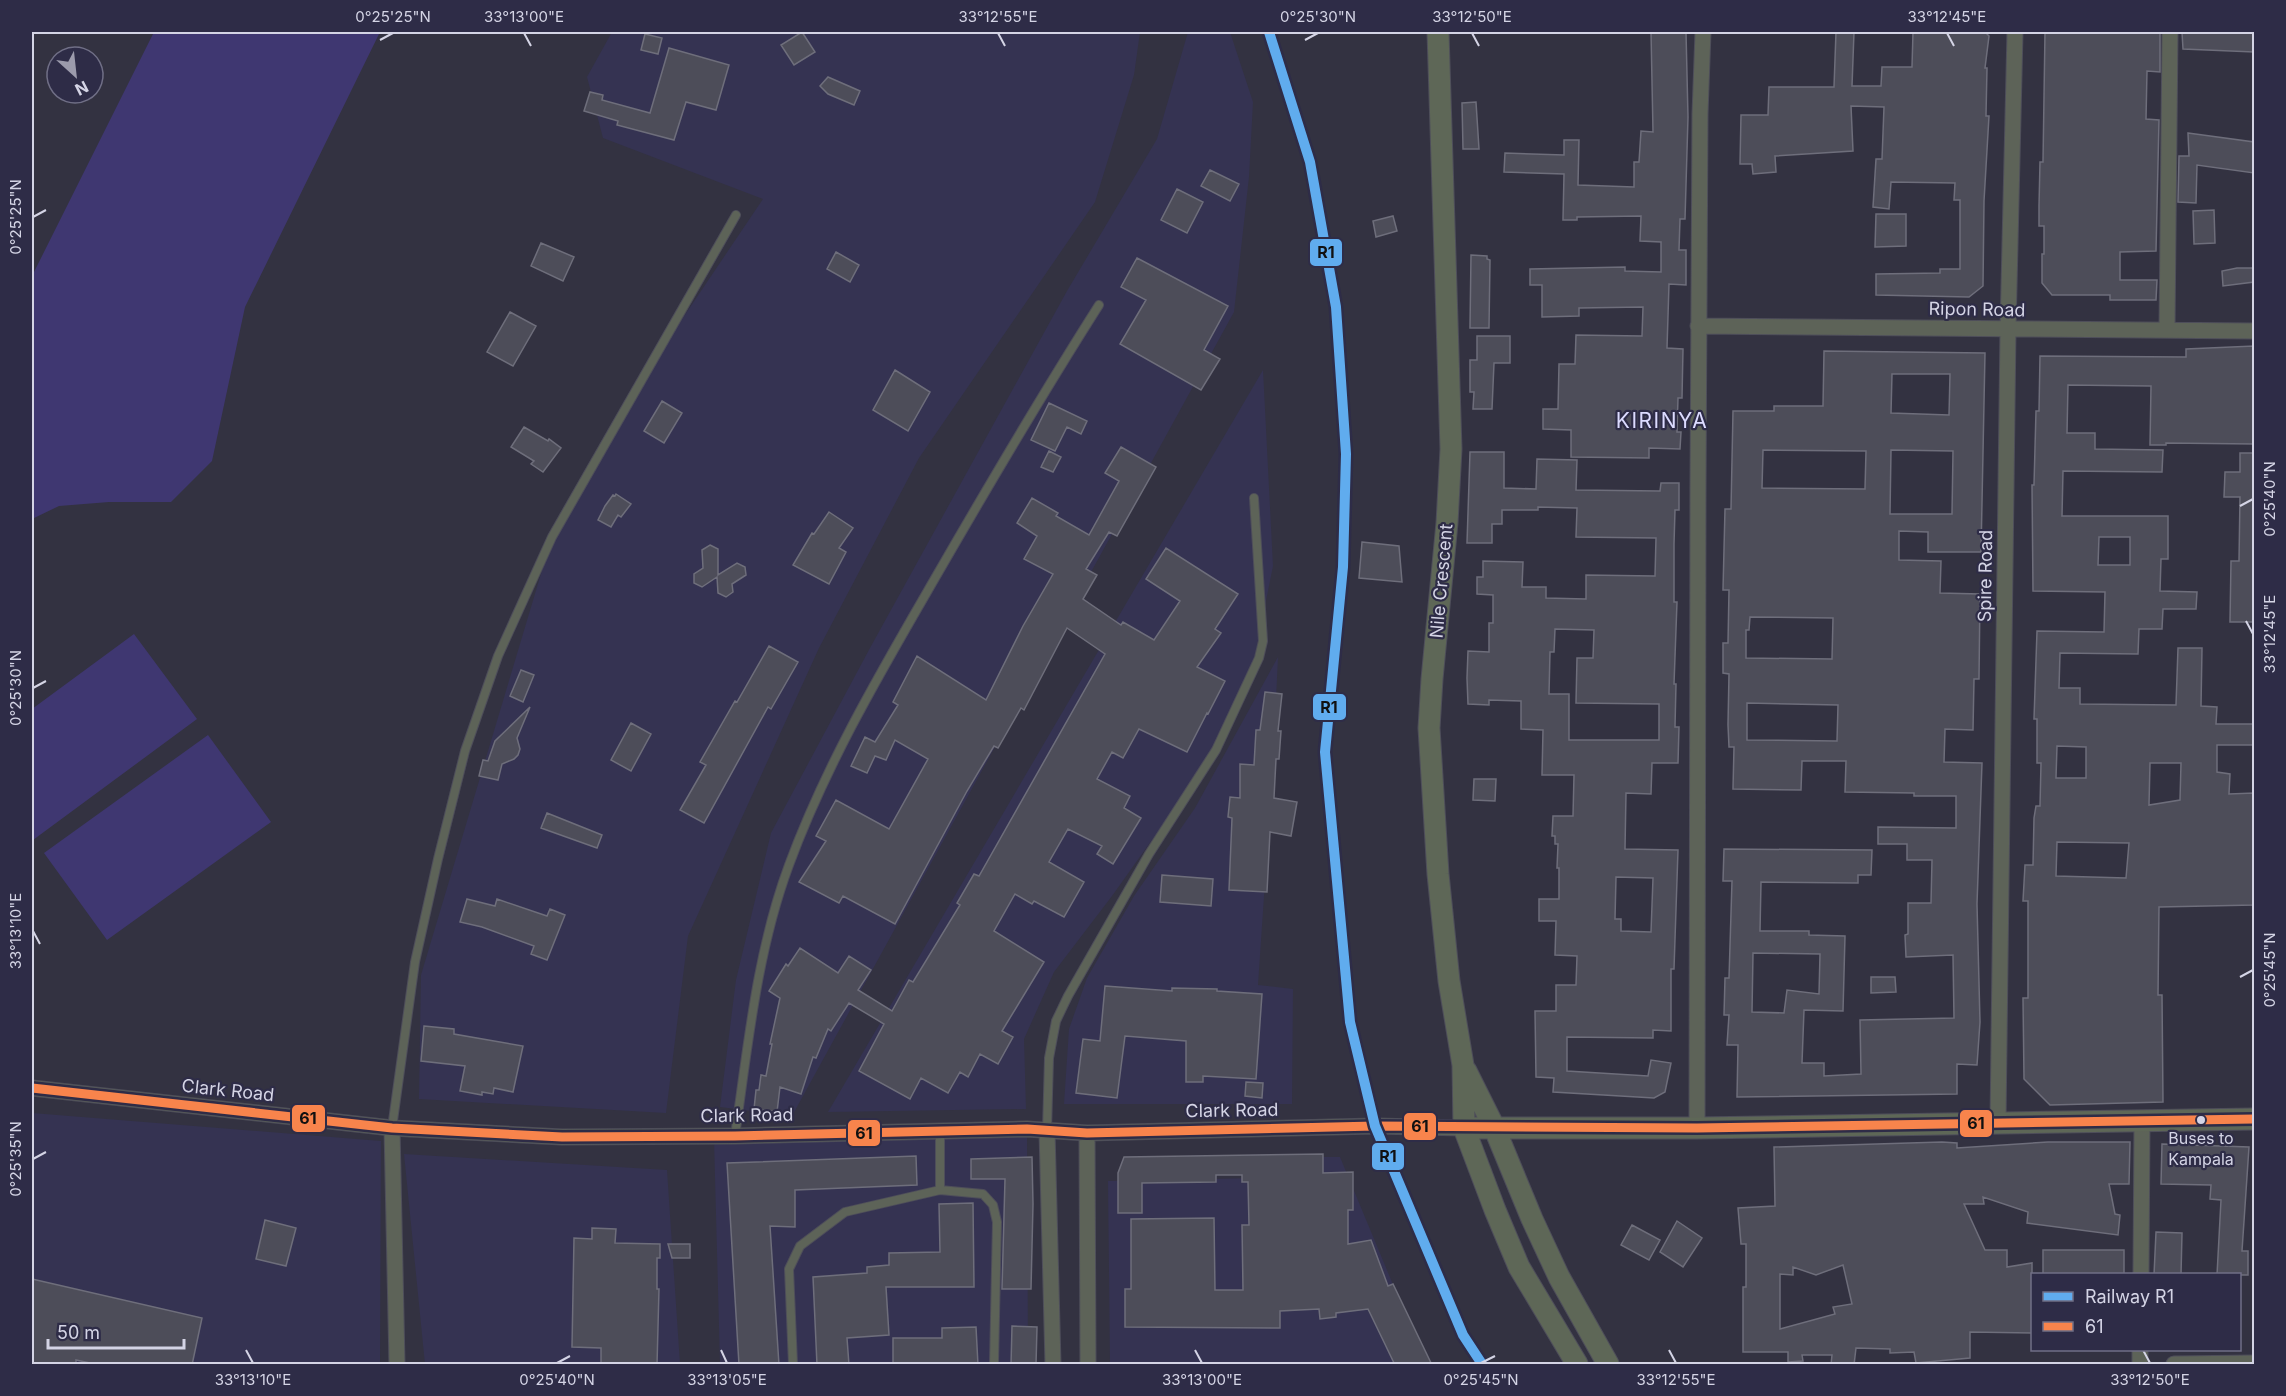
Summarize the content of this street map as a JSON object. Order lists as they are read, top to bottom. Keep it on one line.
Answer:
{"streets":{"street":["Ripon Road","Spire Road","Nile Crescent","Clark Road"]},"crossings":[["Ripon Road","Spire Road"],["Nile Crescent","Clark Road"]],"districts":["KIRINYA"],"places":["Buses to Kampala"],"lines":["rail line R1","transit line 61"],"legend":["Railway R1","61"],"scale_bar":"50 m","north":"bottom right","coordinates":["0°25'25\"N","33°13'00\"E","33°12'55\"E","0°25'30\"N","33°12'50\"E","33°12'45\"E","0°25'40\"N","33°13'10\"E","0°25'45\"N","0°25'35\"N","33°13'05\"E"]}
